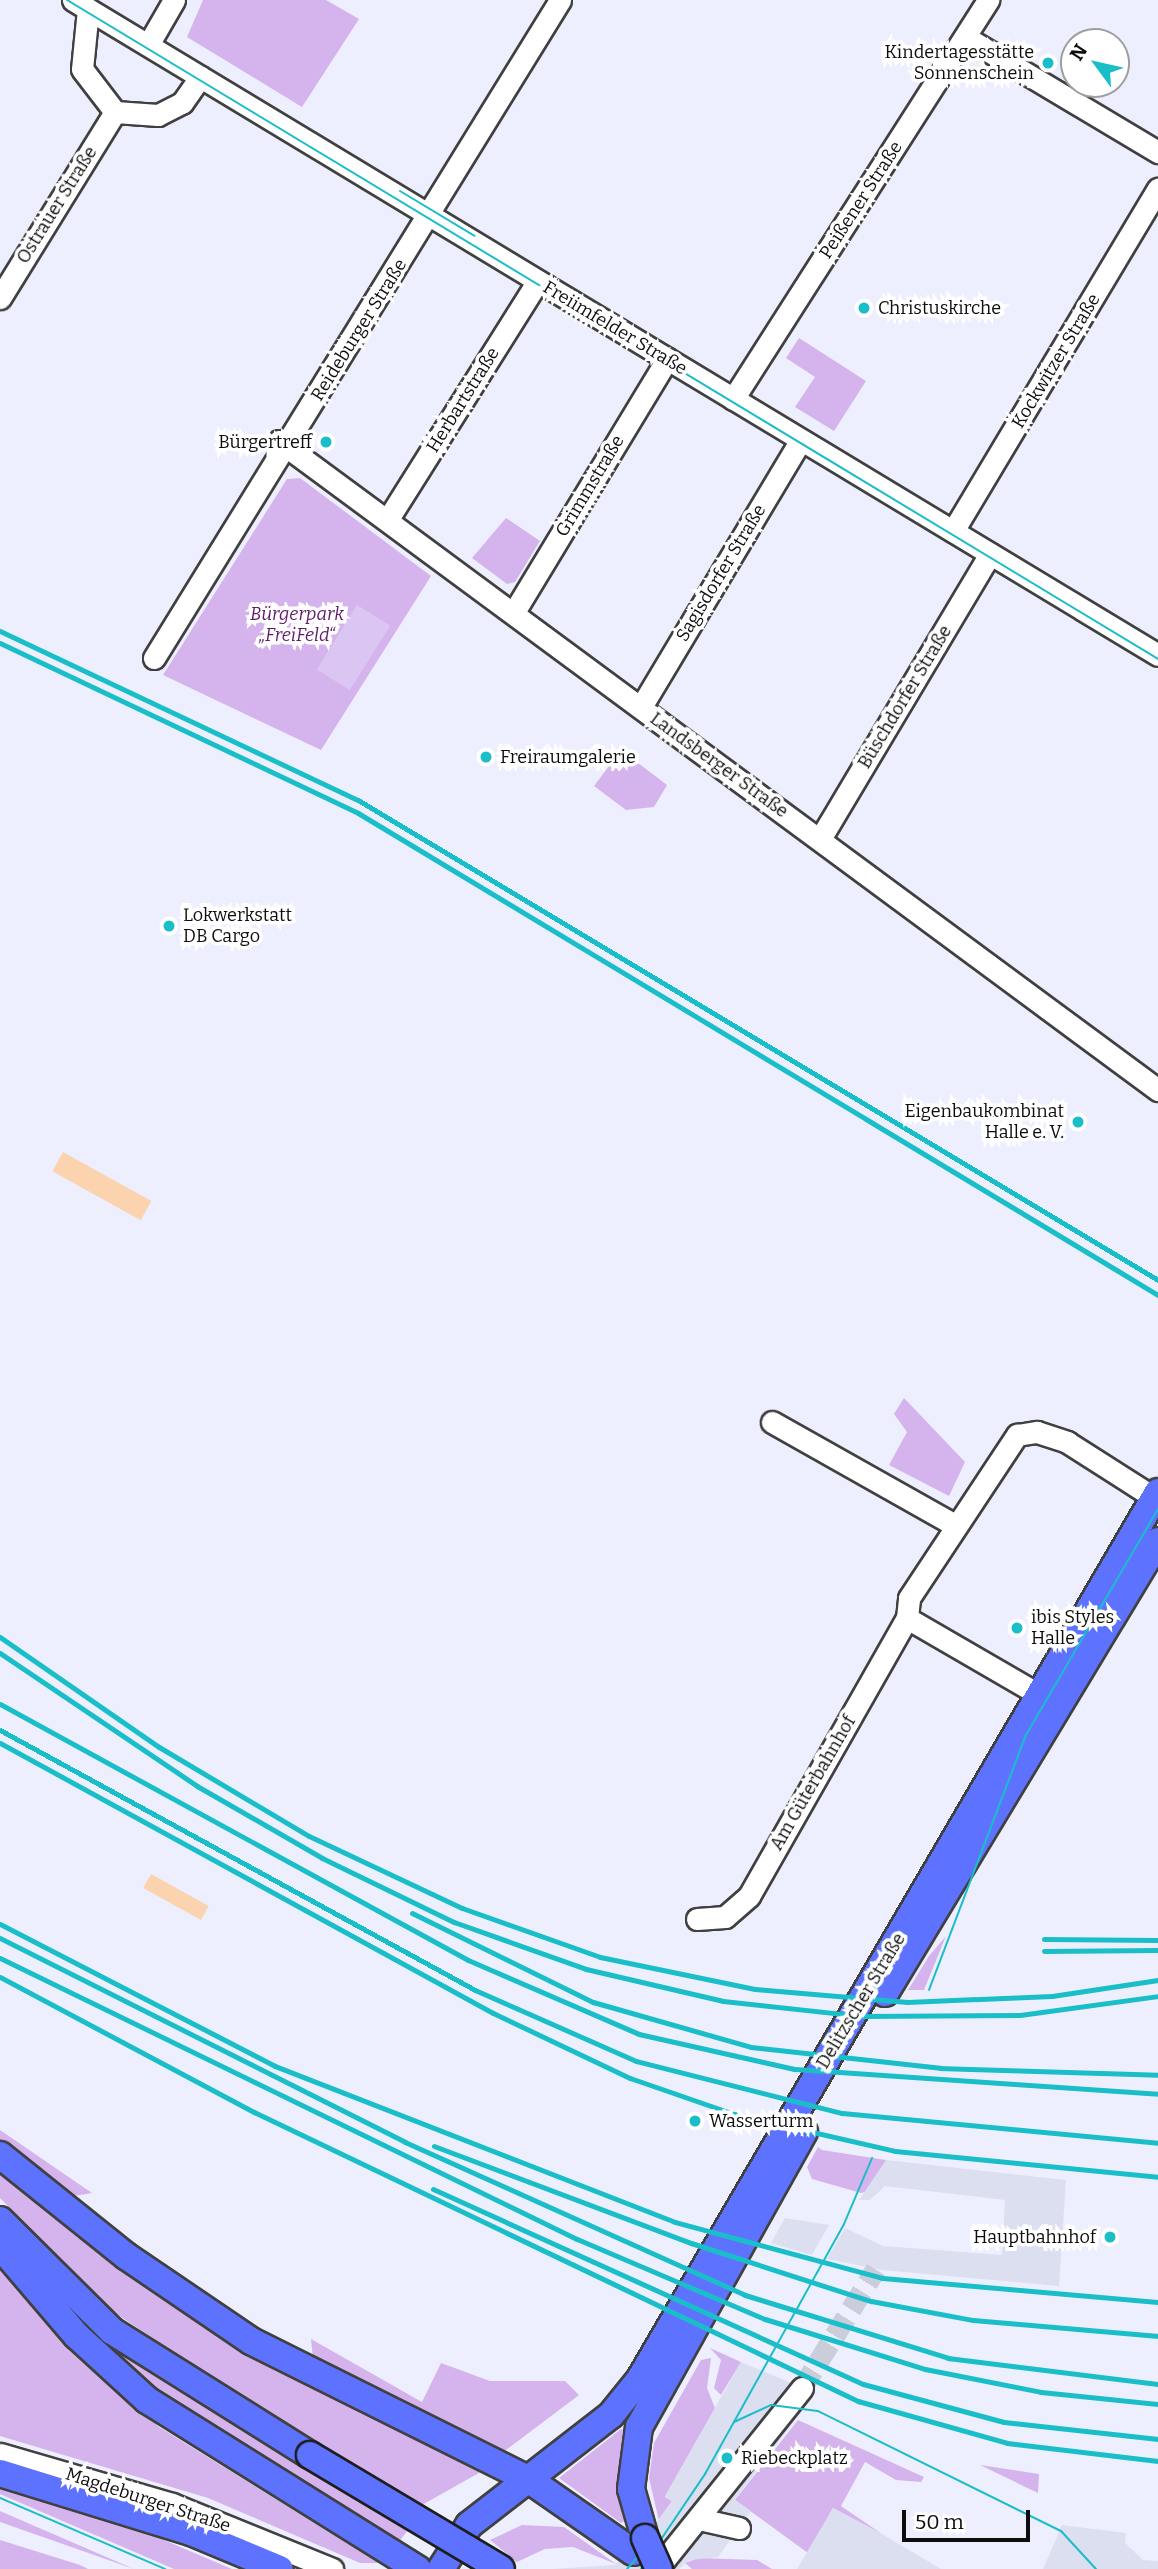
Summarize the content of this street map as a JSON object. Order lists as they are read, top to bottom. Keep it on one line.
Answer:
{"streets":{"main road":["Delitzscher Straße","Magdeburger Straße"],"street":["Peißener Straße","Ostrauer Straße","Freiimfelder Straße","Reideburger Straße","Kockwitzer Straße","Herbartstraße","Grimmstraße","Sagisdorfer Straße","Büschdorfer Straße","Landsberger Straße","Am Güterbahnhof"]},"crossings":[["Peißener Straße","Freiimfelder Straße"],["Freiimfelder Straße","Reideburger Straße"],["Freiimfelder Straße","Kockwitzer Straße"],["Freiimfelder Straße","Herbartstraße"],["Freiimfelder Straße","Grimmstraße"],["Freiimfelder Straße","Sagisdorfer Straße"],["Freiimfelder Straße","Büschdorfer Straße"],["Reideburger Straße","Landsberger Straße"],["Herbartstraße","Landsberger Straße"],["Grimmstraße","Landsberger Straße"],["Sagisdorfer Straße","Landsberger Straße"],["Büschdorfer Straße","Landsberger Straße"],["Am Güterbahnhof","Delitzscher Straße"]],"parks":["Bürgerpark „FreiFeld“"],"places":["Kindertagesstätte Sonnenschein","Christuskirche","Bürgertreff","Freiraumgalerie","Lokwerkstatt DB Cargo","Eigenbaukombinat Halle e. V.","ibis Styles Halle","Wasserturm","Hauptbahnhof","Riebeckplatz"],"scale_bar":"50 m","north":"top left"}
